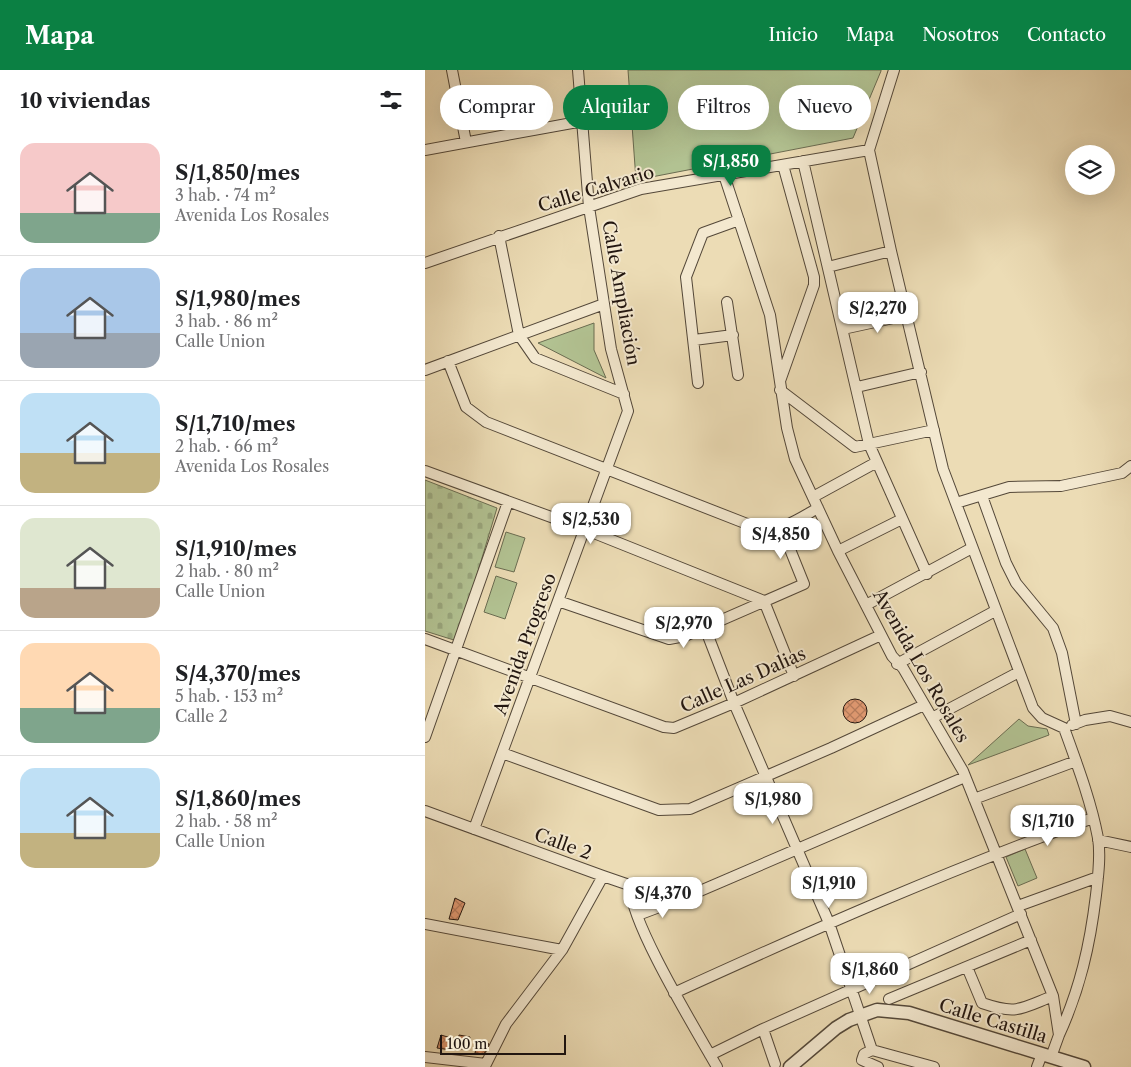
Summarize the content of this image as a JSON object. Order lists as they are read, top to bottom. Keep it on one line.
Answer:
{"streets":{"street":["Calle Calvario","Calle Ampliación","Avenida Progreso","Avenida Los Rosales","Calle Las Dalias","Calle 2","Calle Castilla"]},"crossings":[["Calle Calvario","Calle Ampliación"],["Calle Calvario","Avenida Los Rosales"],["Calle Ampliación","Avenida Progreso"],["Avenida Progreso","Calle Las Dalias"],["Avenida Progreso","Calle 2"],["Avenida Los Rosales","Calle Las Dalias"],["Avenida Los Rosales","Calle 2"],["Avenida Los Rosales","Calle Castilla"]],"scale_bar":"100 m","page":{"header":"Mapa","nav":["Inicio","Mapa","Nosotros","Contacto"],"heading":"10 viviendas","chip":["Comprar","Alquilar","Filtros","Nuevo"],"list":[{"name":"S/1,850/mes","note":"3 hab. · 74 m² · Avenida Los Rosales"},{"name":"S/1,980/mes","note":"3 hab. · 86 m² · Calle Union"},{"name":"S/1,710/mes","note":"2 hab. · 66 m² · Avenida Los Rosales"},{"name":"S/1,910/mes","note":"2 hab. · 80 m² · Calle Union"},{"name":"S/4,370/mes","note":"5 hab. · 153 m² · Calle 2"},{"name":"S/1,860/mes","note":"2 hab. · 58 m² · Calle Union"}],"price":["S/1,850","S/2,270","S/2,530","S/4,850","S/2,970","S/1,980","S/1,710","S/1,910","S/4,370","S/1,860"],"scale":"100 m"}}
